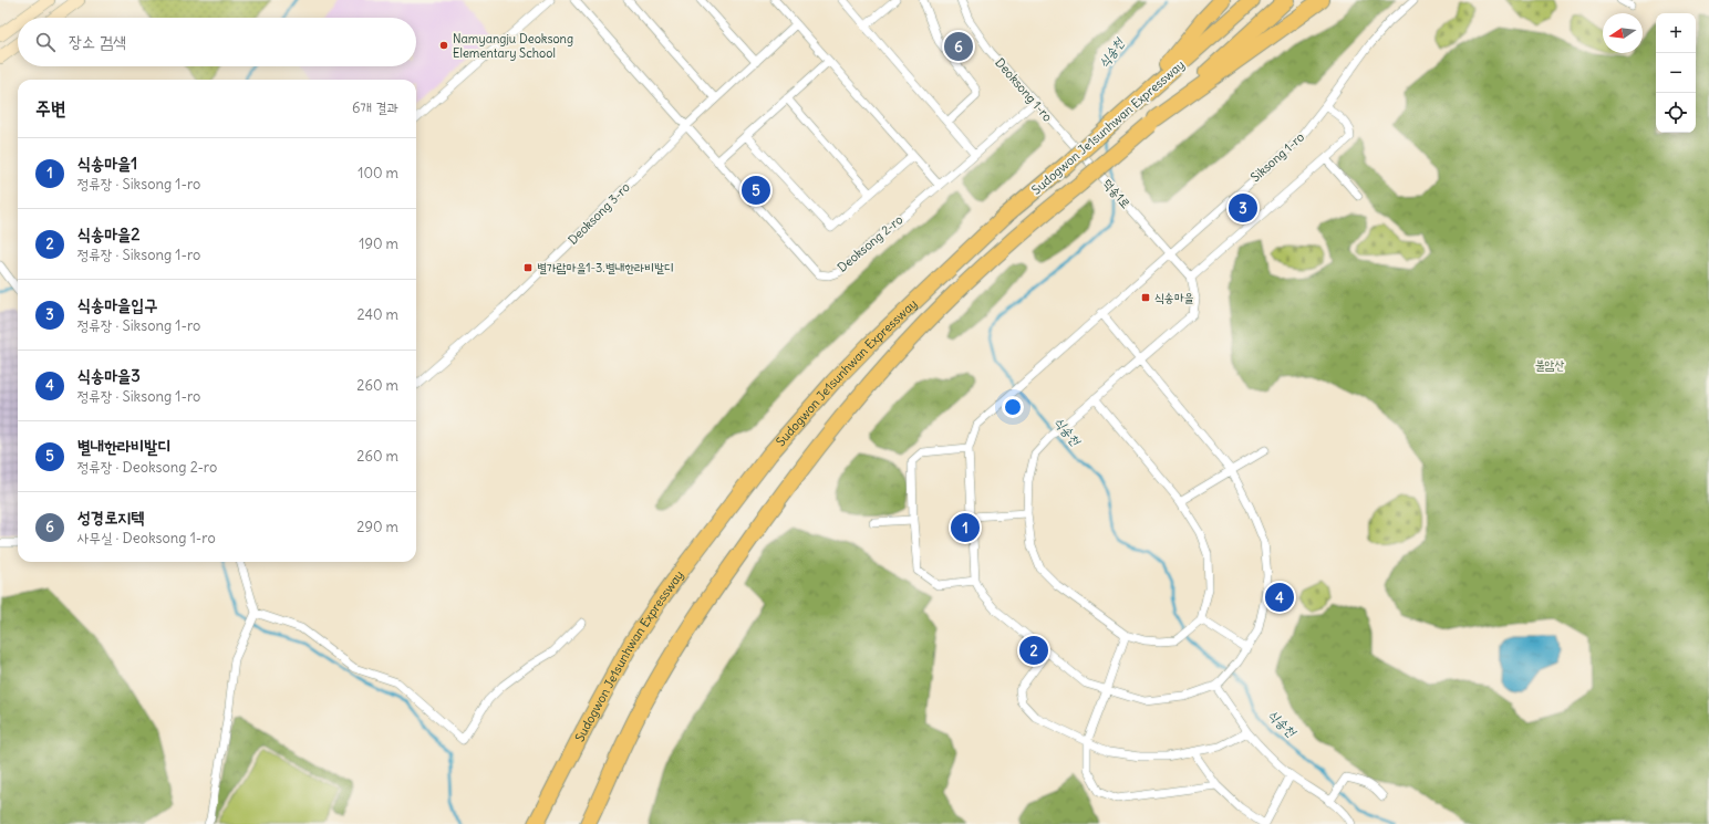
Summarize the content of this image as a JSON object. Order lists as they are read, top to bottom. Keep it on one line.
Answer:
{"streets":{"highway":["Sudogwon Je1sunhwan Expressway"],"street":["Deoksong 1-ro","Siksong 1-ro","덕송1로","Deoksong 3-ro","Deoksong 2-ro"]},"crossings":[["Deoksong 1-ro","덕송1로"],["Deoksong 1-ro","Deoksong 2-ro"],["Siksong 1-ro","덕송1로"],["Deoksong 3-ro","Deoksong 2-ro"]],"water":["식송천"],"parks":["불암산"],"places":{"other":["Namyangju Deoksong Elementary School"],"transit":["별가람마을1-3.별내한라비발디","식송마을"]},"north":"left","page":{"map_buttons":["+","−"],"search":"장소 검색","pins":["6","5","3","1","4","2"],"heading":["주변","6개 결과"],"list":[{"mark":"1","name":"식송마을1","note":"정류장 · Siksong 1-ro","value":"100 m"},{"mark":"2","name":"식송마을2","note":"정류장 · Siksong 1-ro","value":"190 m"},{"mark":"3","name":"식송마을입구","note":"정류장 · Siksong 1-ro","value":"240 m"},{"mark":"4","name":"식송마을3","note":"정류장 · Siksong 1-ro","value":"260 m"},{"mark":"5","name":"별내한라비발디","note":"정류장 · Deoksong 2-ro","value":"260 m"},{"mark":"6","name":"성경로지텍","note":"사무실 · Deoksong 1-ro","value":"290 m"}]}}
